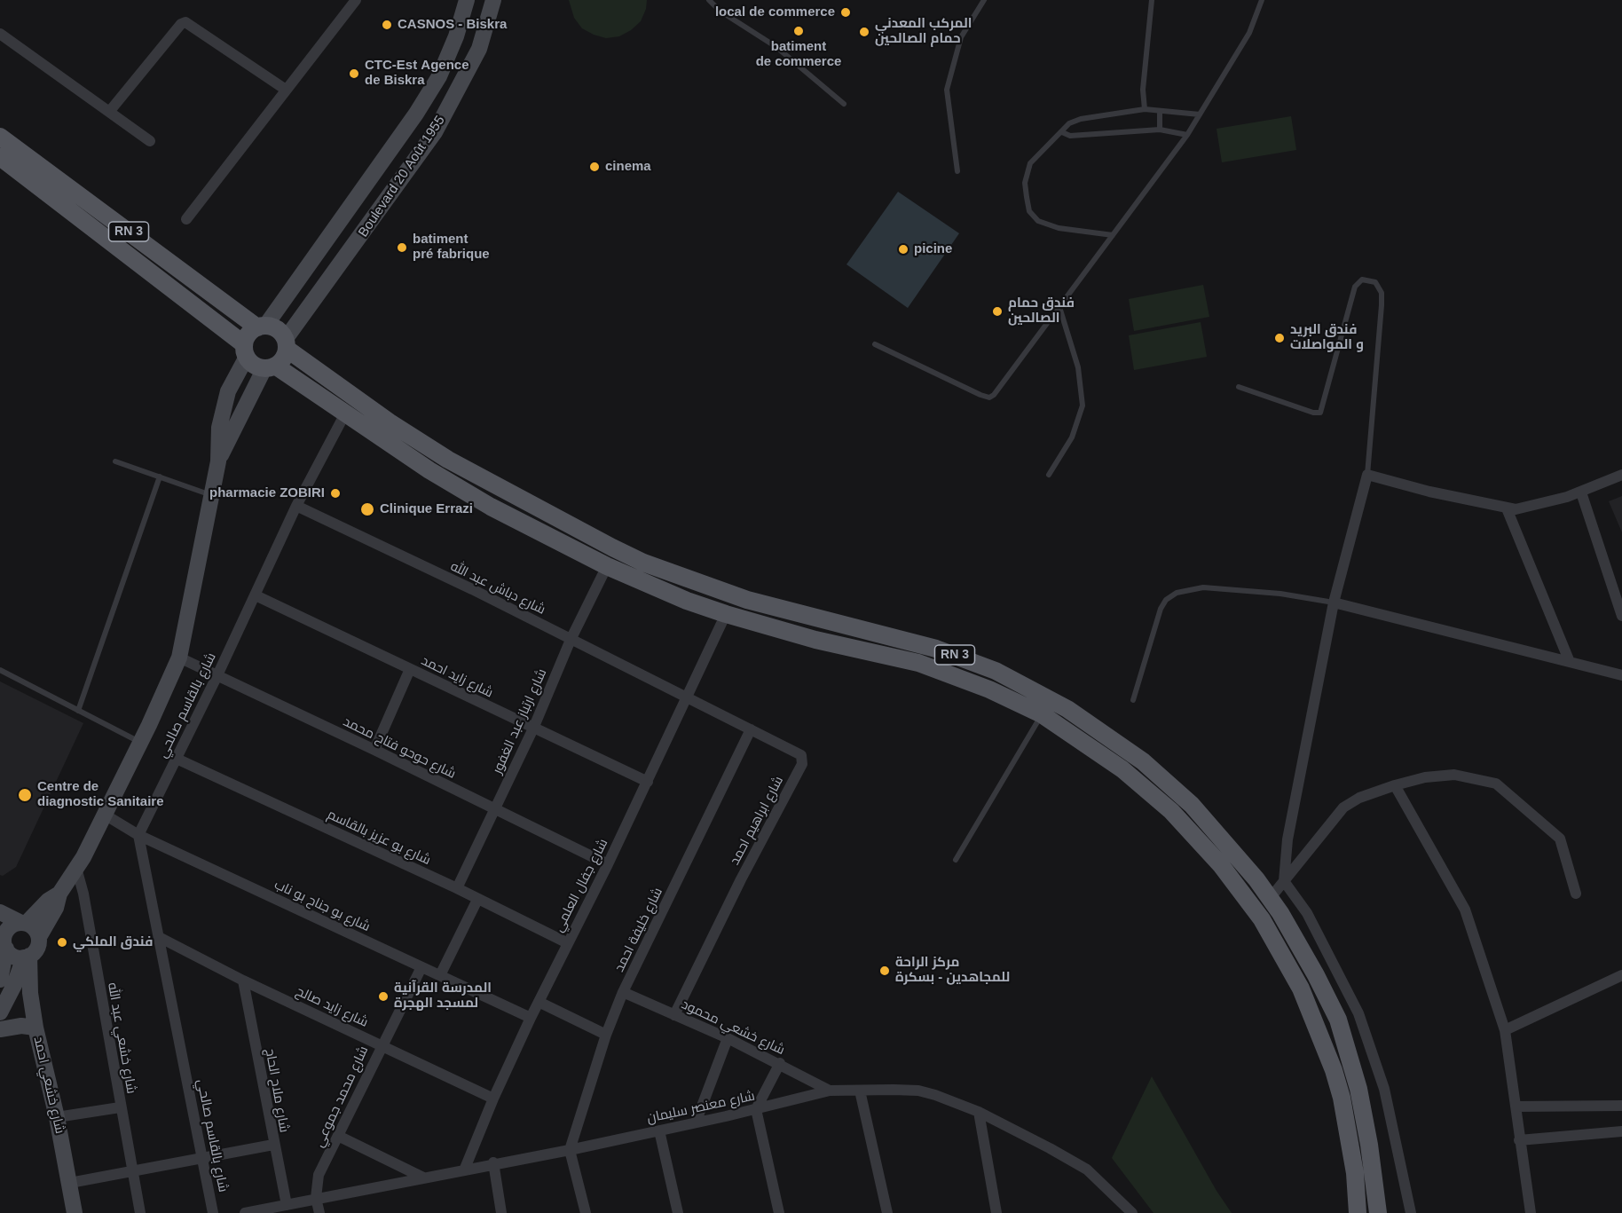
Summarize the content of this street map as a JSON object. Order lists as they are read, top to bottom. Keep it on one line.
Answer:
{"streets":{"main road":["RN 3"],"street":["Boulevard 20 Août 1955","شارع دباش عبد الله","شارع زايد احمد","شارع بالقاسم صالحي","شارع ارتباز عبد الغفور","شارع حوحو فتاح محمد","شارع ابراهيم احمد","شارع بو عزيز بالقاسم","شارع جفال العلمي","شارع بو جناح بو ناب","شارع خليفة احمد","شارع زايد صالح","شارع خشعي محمود","شارع خشعي عبد الله","شارع خشعي احمد","شارع ملاح الحاج","شارع محمد جموعي","شارع معنصر سليمان"]},"crossings":[["Boulevard 20 Août 1955","RN 3"],["RN 3","شارع بالقاسم صالحي"],["RN 3","شارع ارتباز عبد الغفور"],["RN 3","شارع جفال العلمي"],["شارع دباش عبد الله","شارع بالقاسم صالحي"],["شارع دباش عبد الله","شارع ارتباز عبد الغفور"],["شارع دباش عبد الله","شارع ابراهيم احمد"],["شارع دباش عبد الله","شارع جفال العلمي"],["شارع زايد احمد","شارع بالقاسم صالحي"],["شارع زايد احمد","شارع ارتباز عبد الغفور"],["شارع زايد احمد","شارع جفال العلمي"],["شارع بالقاسم صالحي","شارع حوحو فتاح محمد"],["شارع بالقاسم صالحي","شارع بو عزيز بالقاسم"],["شارع بالقاسم صالحي","شارع بو جناح بو ناب"],["شارع بالقاسم صالحي","شارع زايد صالح"],["شارع ارتباز عبد الغفور","شارع حوحو فتاح محمد"],["شارع ارتباز عبد الغفور","شارع بو عزيز بالقاسم"],["شارع حوحو فتاح محمد","شارع جفال العلمي"],["شارع ابراهيم احمد","شارع جفال العلمي"],["شارع ابراهيم احمد","شارع خليفة احمد"],["شارع ابراهيم احمد","شارع خشعي محمود"],["شارع بو عزيز بالقاسم","شارع جفال العلمي"],["شارع جفال العلمي","شارع بو جناح بو ناب"],["شارع جفال العلمي","شارع زايد صالح"],["شارع جفال العلمي","شارع معنصر سليمان"],["شارع بو جناح بو ناب","شارع محمد جموعي"],["شارع خليفة احمد","شارع خشعي محمود"],["شارع خليفة احمد","شارع معنصر سليمان"],["شارع زايد صالح","شارع ملاح الحاج"],["شارع زايد صالح","شارع محمد جموعي"],["شارع خشعي محمود","شارع معنصر سليمان"],["شارع ملاح الحاج","شارع معنصر سليمان"],["شارع محمد جموعي","شارع معنصر سليمان"]],"places":["local de commerce","CASNOS - Biskra","batiment de commerce","المركب المعدني حمام الصالحين","CTC-Est Agence de Biskra","cinema","batiment pré fabrique","picine","فندق حمام الصالحين","فندق البريد و المواصلات","pharmacie ZOBIRI","Clinique Errazi","Centre de diagnostic Sanitaire","فندق الملكي","مركز الراحة للمجاهدين - بسكرة","المدرسة القرآنية لمسجد الهجرة"]}
